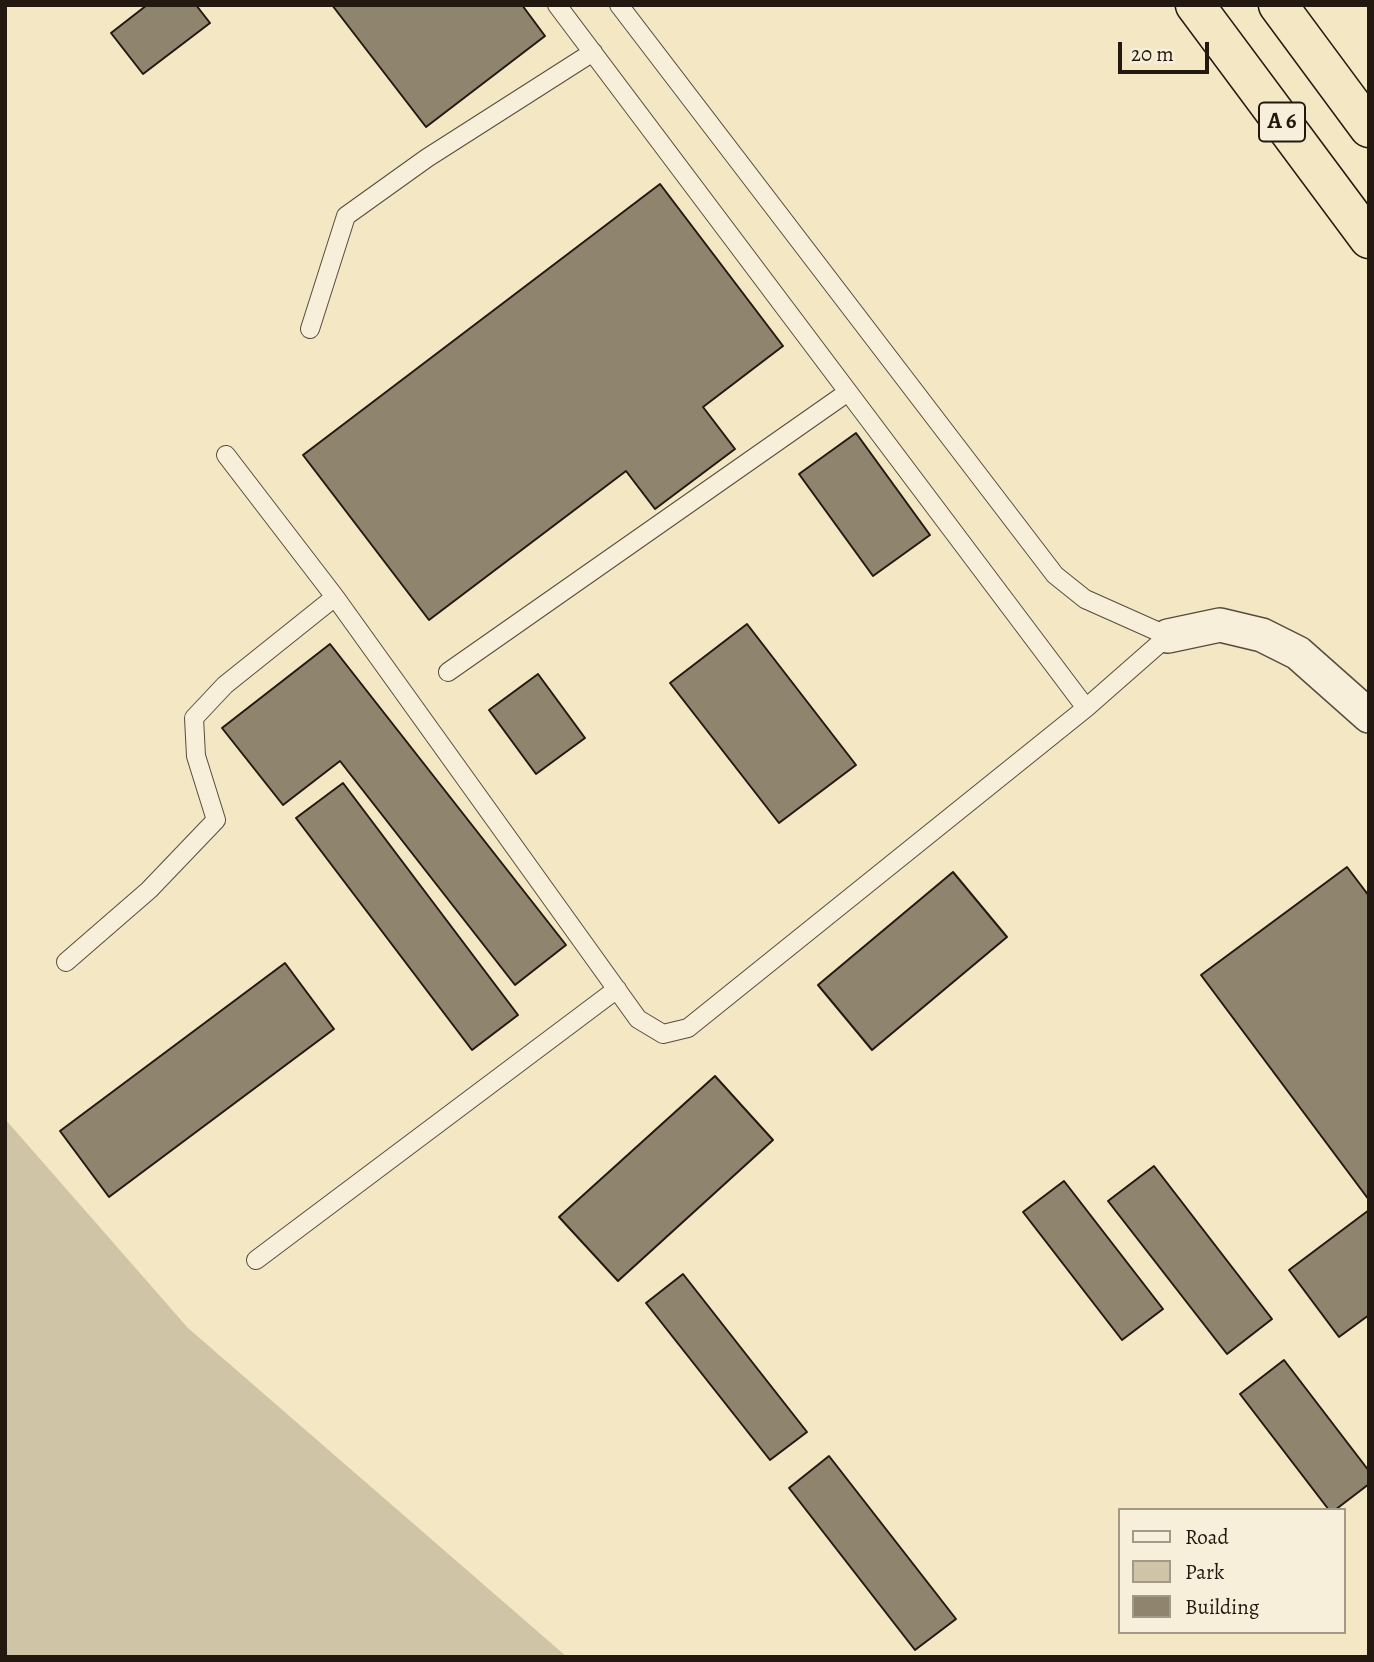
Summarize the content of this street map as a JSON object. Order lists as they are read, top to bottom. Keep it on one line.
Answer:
{"streets":{"highway":["A 6"]},"legend":["Road","Park","Building"],"scale_bar":"20 m"}
